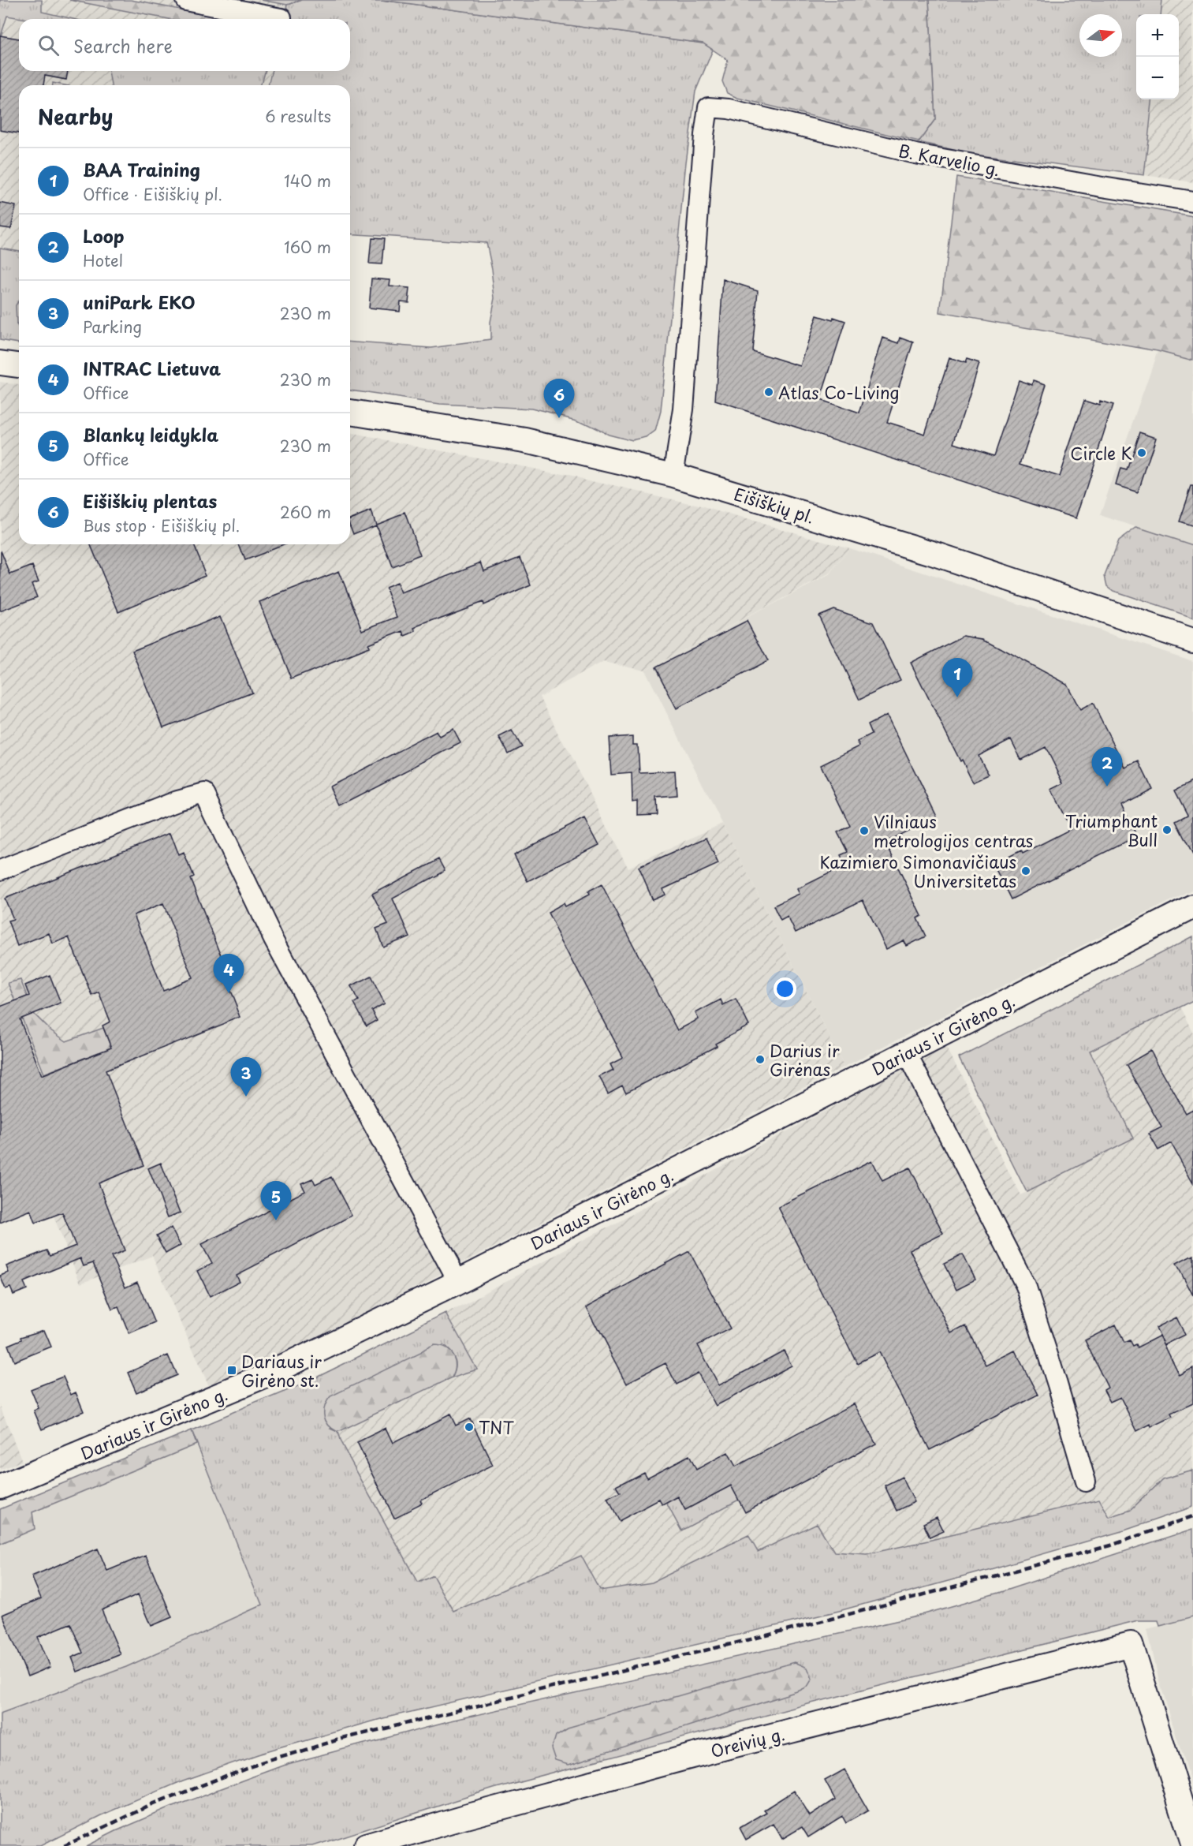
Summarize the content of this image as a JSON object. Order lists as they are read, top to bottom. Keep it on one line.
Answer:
{"streets":{"main road":["Eišiškių pl.","Dariaus ir Girėno g.","Oreivių g."],"street":["B. Karvelio g."]},"crossings":[["B. Karvelio g.","Eišiškių pl."]],"places":{"other":["Atlas Co-Living","Circle K","Triumphant Bull","Vilniaus metrologijos centras","Kazimiero Simonavičiaus Universitetas","Darius ir Girėnas","TNT"],"transit":["Dariaus ir Girėno st."]},"north":"right","page":{"map_buttons":["+","−"],"search":"Search here","heading":["Nearby","6 results"],"list":[{"mark":"1","name":"BAA Training","note":"Office · Eišiškių pl.","value":"140 m"},{"mark":"2","name":"Loop","note":"Hotel","value":"160 m"},{"mark":"3","name":"uniPark EKO","note":"Parking","value":"230 m"},{"mark":"4","name":"INTRAC Lietuva","note":"Office","value":"230 m"},{"mark":"5","name":"Blankų leidykla","note":"Office","value":"230 m"},{"mark":"6","name":"Eišiškių plentas","note":"Bus stop · Eišiškių pl.","value":"260 m"}],"pins":["6","1","2","4","3","5"]}}
